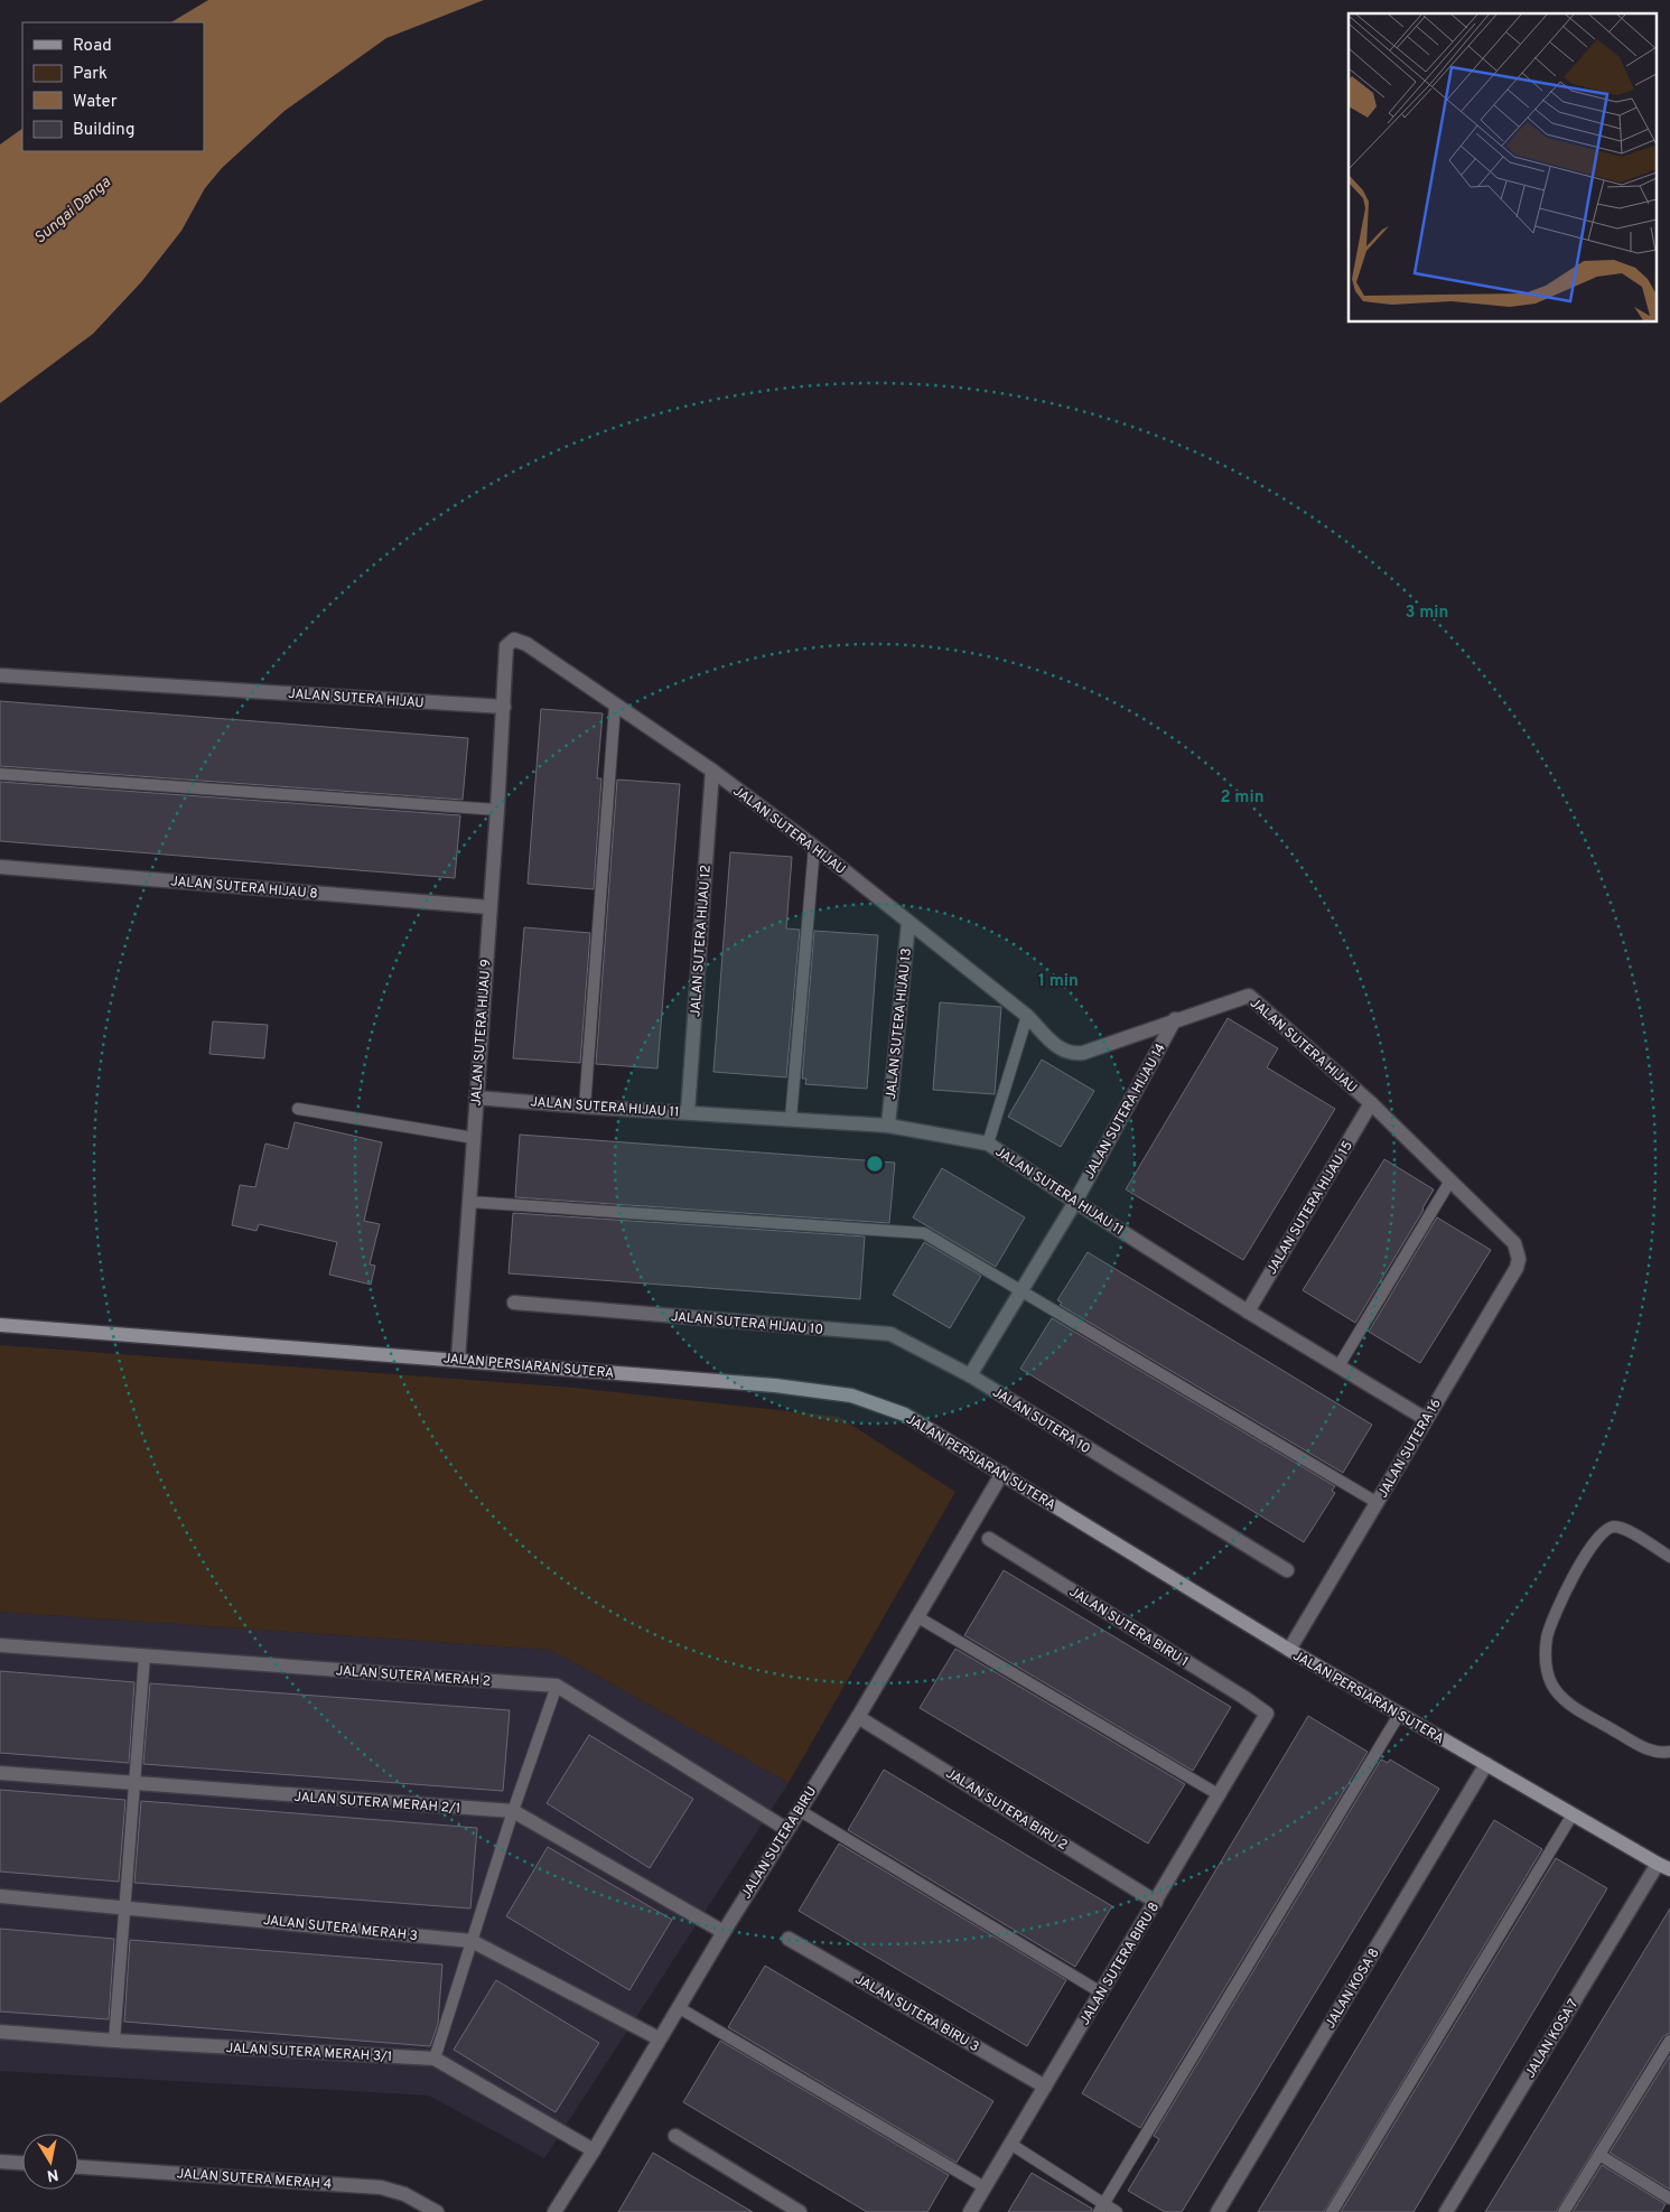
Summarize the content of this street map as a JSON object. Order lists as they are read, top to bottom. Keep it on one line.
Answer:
{"streets":{"street":["JALAN SUTERA HIJAU","JALAN SUTERA HIJAU 8","JALAN SUTERA HIJAU 12","JALAN SUTERA HIJAU 13","JALAN SUTERA HIJAU 9","JALAN SUTERA HIJAU 11","JALAN SUTERA HIJAU 14","JALAN SUTERA HIJAU 15","JALAN SUTERA HIJAU 10","JALAN PERSIARAN SUTERA","JALAN SUTERA 10","JALAN SUTERA 16","JALAN SUTERA BIRU 1","JALAN SUTERA MERAH 2","JALAN SUTERA MERAH 2/1","JALAN SUTERA BIRU 2","JALAN SUTERA BIRU","JALAN SUTERA MERAH 3","JALAN SUTERA BIRU 8","JALAN KOSA 8","JALAN SUTERA BIRU 3","JALAN KOSA 7","JALAN SUTERA MERAH 3/1","JALAN SUTERA MERAH 4"]},"crossings":[["JALAN SUTERA HIJAU","JALAN SUTERA HIJAU 12"],["JALAN SUTERA HIJAU","JALAN SUTERA HIJAU 13"],["JALAN SUTERA HIJAU","JALAN SUTERA HIJAU 9"],["JALAN SUTERA HIJAU","JALAN SUTERA HIJAU 14"],["JALAN SUTERA HIJAU","JALAN SUTERA HIJAU 15"],["JALAN SUTERA HIJAU","JALAN SUTERA 16"],["JALAN SUTERA HIJAU 8","JALAN SUTERA HIJAU 9"],["JALAN SUTERA HIJAU 12","JALAN SUTERA HIJAU 11"],["JALAN SUTERA HIJAU 13","JALAN SUTERA HIJAU 11"],["JALAN SUTERA HIJAU 9","JALAN SUTERA HIJAU 11"],["JALAN SUTERA HIJAU 9","JALAN PERSIARAN SUTERA"],["JALAN SUTERA HIJAU 11","JALAN SUTERA HIJAU 14"],["JALAN SUTERA HIJAU 11","JALAN SUTERA HIJAU 15"],["JALAN SUTERA HIJAU 11","JALAN SUTERA 16"],["JALAN SUTERA HIJAU 10","JALAN SUTERA 10"],["JALAN PERSIARAN SUTERA","JALAN SUTERA 16"],["JALAN PERSIARAN SUTERA","JALAN SUTERA BIRU"],["JALAN PERSIARAN SUTERA","JALAN KOSA 8"],["JALAN PERSIARAN SUTERA","JALAN KOSA 7"],["JALAN SUTERA BIRU 1","JALAN SUTERA BIRU 8"],["JALAN SUTERA MERAH 2","JALAN SUTERA BIRU"],["JALAN SUTERA MERAH 2/1","JALAN SUTERA BIRU"],["JALAN SUTERA BIRU 2","JALAN SUTERA BIRU"],["JALAN SUTERA BIRU 2","JALAN SUTERA BIRU 8"],["JALAN SUTERA BIRU","JALAN SUTERA MERAH 3"],["JALAN SUTERA BIRU","JALAN SUTERA MERAH 3/1"],["JALAN SUTERA BIRU 8","JALAN SUTERA BIRU 3"]],"water":["Sungai Danga"],"legend":["Road","Park","Water","Building"],"north":"bottom","rings":["3 min","2 min","1 min"]}
